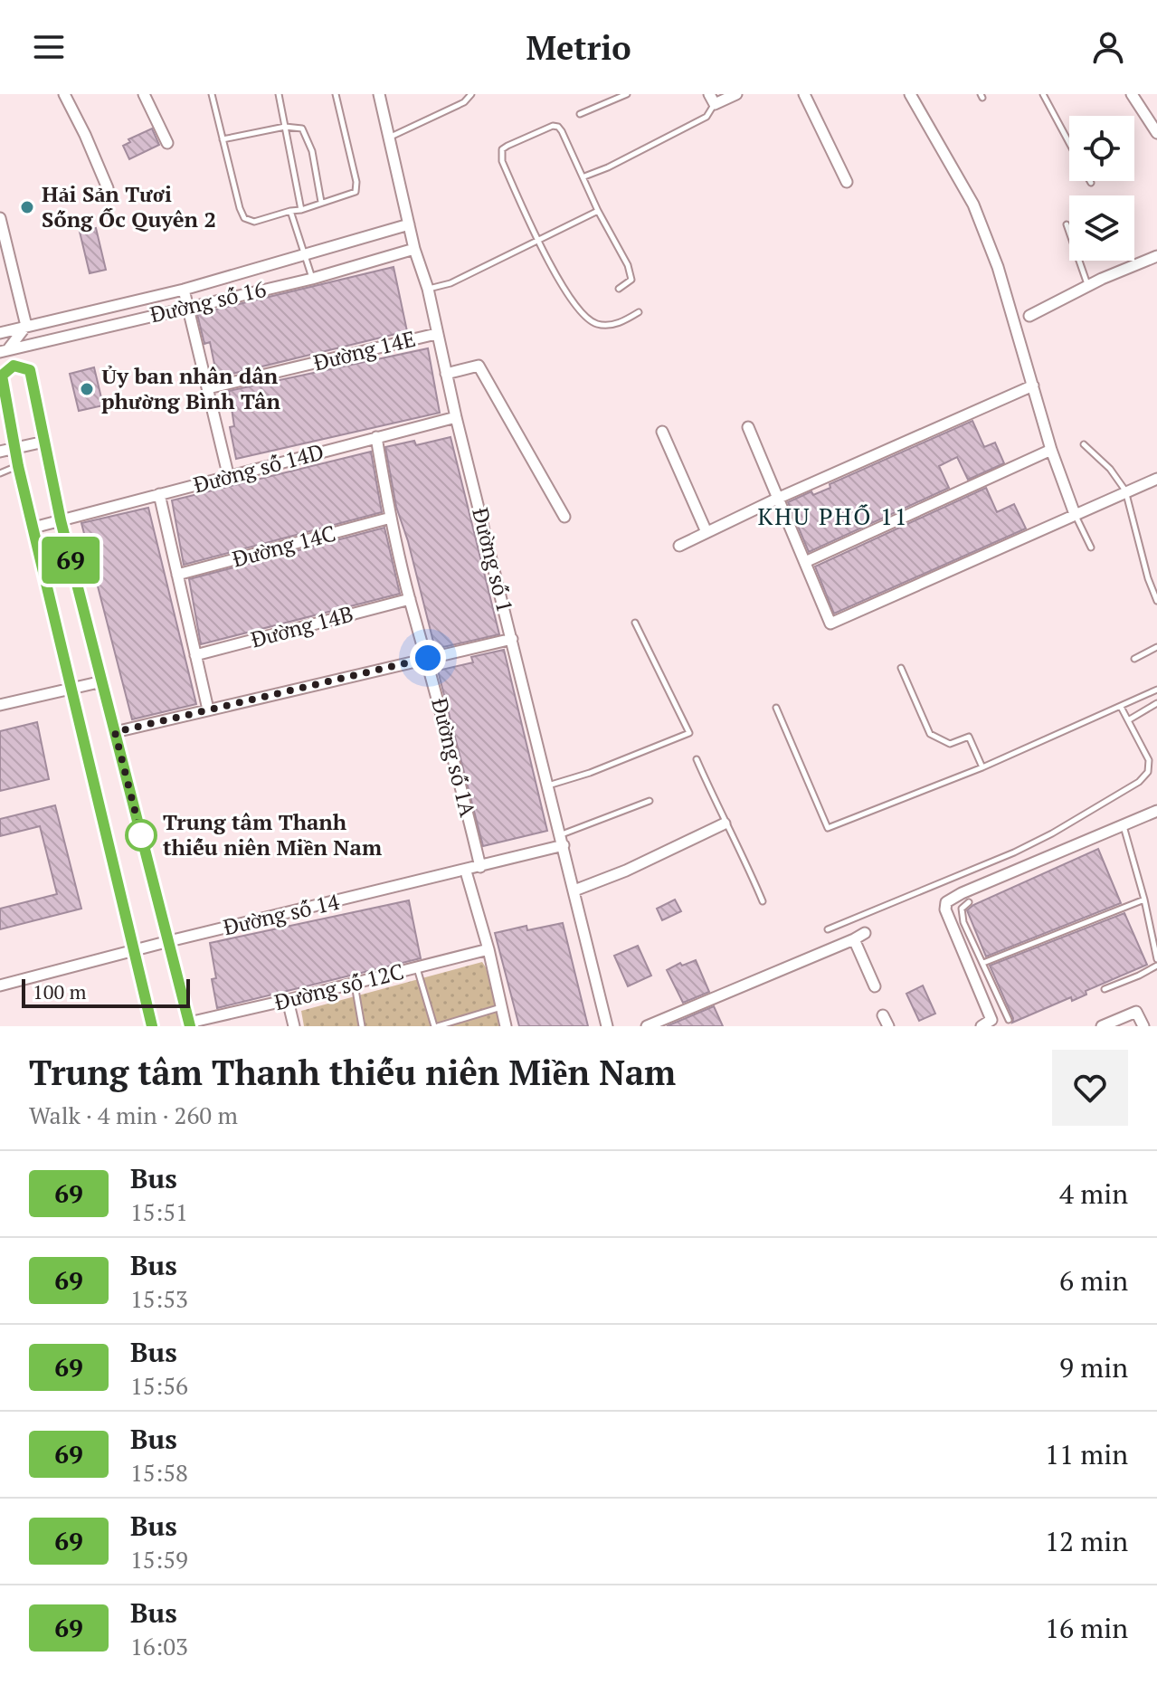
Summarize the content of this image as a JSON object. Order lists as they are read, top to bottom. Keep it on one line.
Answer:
{"streets":{"street":["Đường số 16","Đường 14E","Đường số 14D","Đường 14C","Đường số 1","Đường 14B","Đường số 1A","Đường số 14","Đường số 12C"]},"crossings":[["Đường số 16","Đường số 1"],["Đường 14E","Đường số 1"],["Đường số 14D","Đường số 1"],["Đường số 14D","Đường số 1A"],["Đường 14C","Đường số 1A"],["Đường số 1","Đường số 14"],["Đường 14B","Đường số 1A"],["Đường số 1A","Đường số 14"]],"districts":["KHU PHỐ 11"],"places":["Hải Sản Tươi Sống Ốc Quyên 2","Ủy ban nhân dân phường Bình Tân","Trung tâm Thanh thiếu niên Miền Nam"],"lines":["bus line 69"],"scale_bar":"100 m","page":{"header":"Metrio","on_map":"69","scale":"100 m","heading":["Trung tâm Thanh thiếu niên Miền Nam","Walk · 4 min · 260 m"],"list":[{"mark":"69","name":"Bus","note":"15:51","value":"4 min"},{"mark":"69","name":"Bus","note":"15:53","value":"6 min"},{"mark":"69","name":"Bus","note":"15:56","value":"9 min"},{"mark":"69","name":"Bus","note":"15:58","value":"11 min"},{"mark":"69","name":"Bus","note":"15:59","value":"12 min"},{"mark":"69","name":"Bus","note":"16:03","value":"16 min"}]}}
